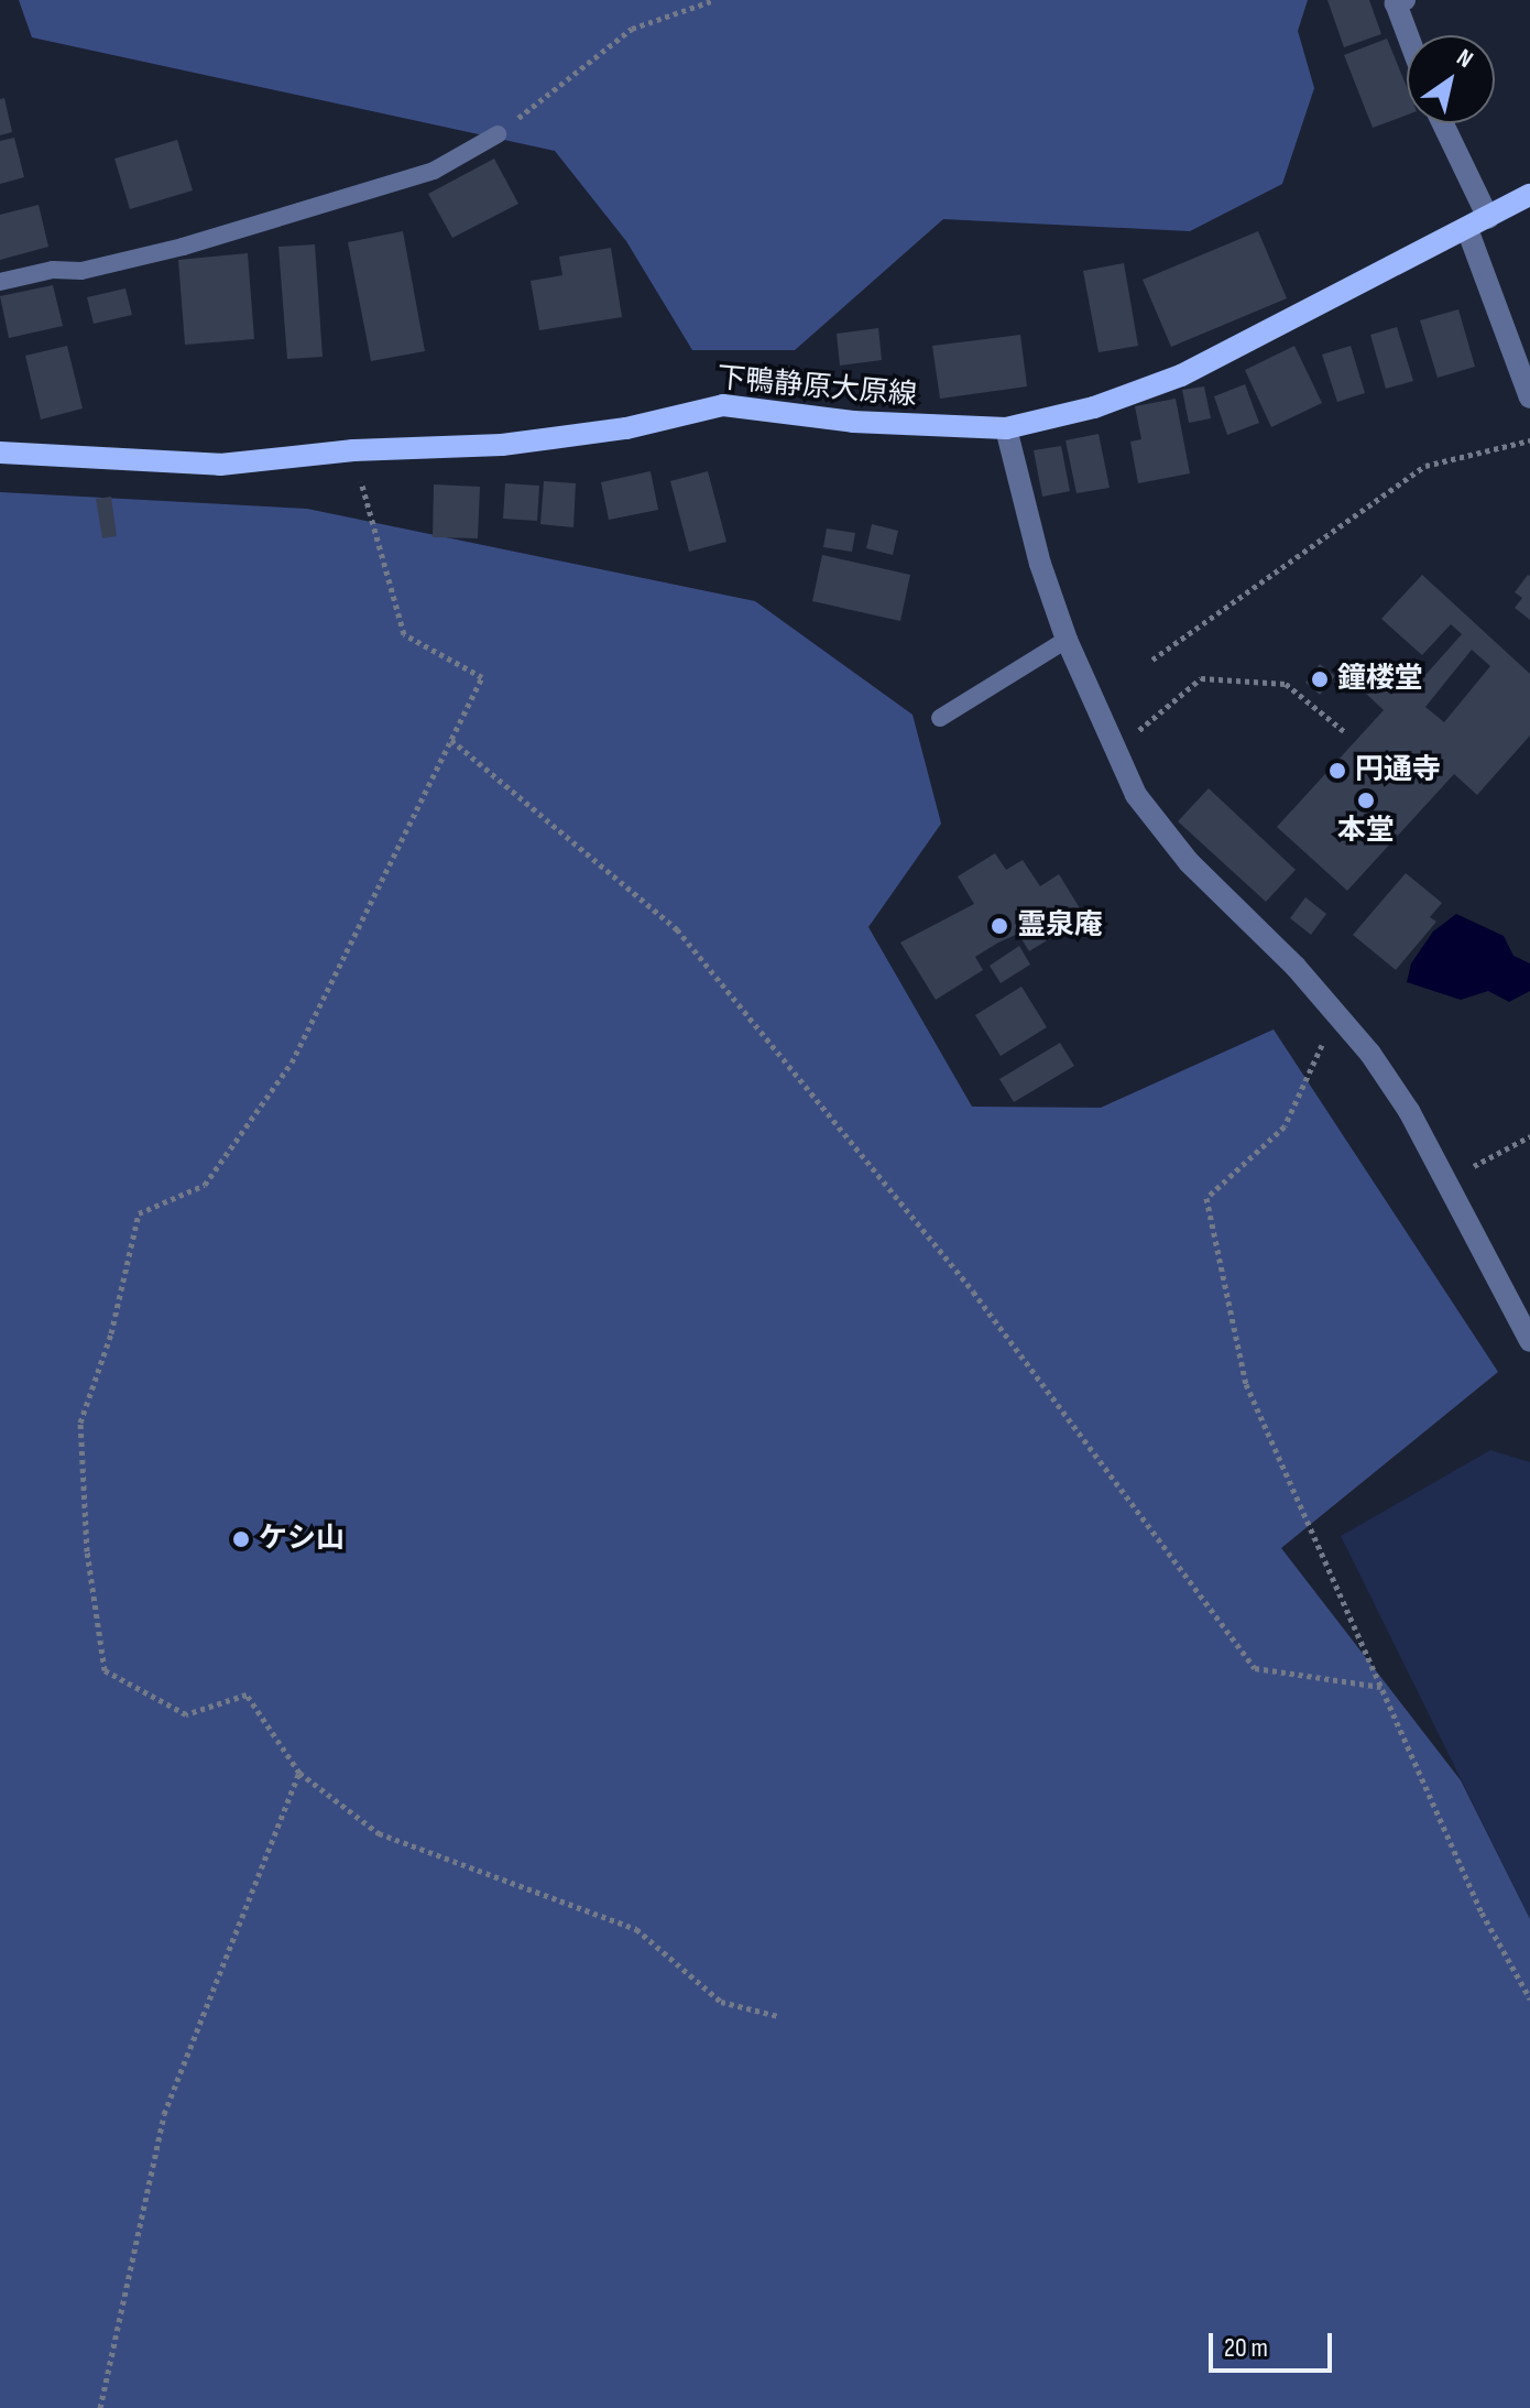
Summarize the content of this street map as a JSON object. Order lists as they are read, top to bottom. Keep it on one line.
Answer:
{"streets":{"main road":["下鴨静原大原線"]},"places":["鐘楼堂","円通寺","本堂","霊泉庵","ケシ山"],"scale_bar":"20 m","north":"top right"}
